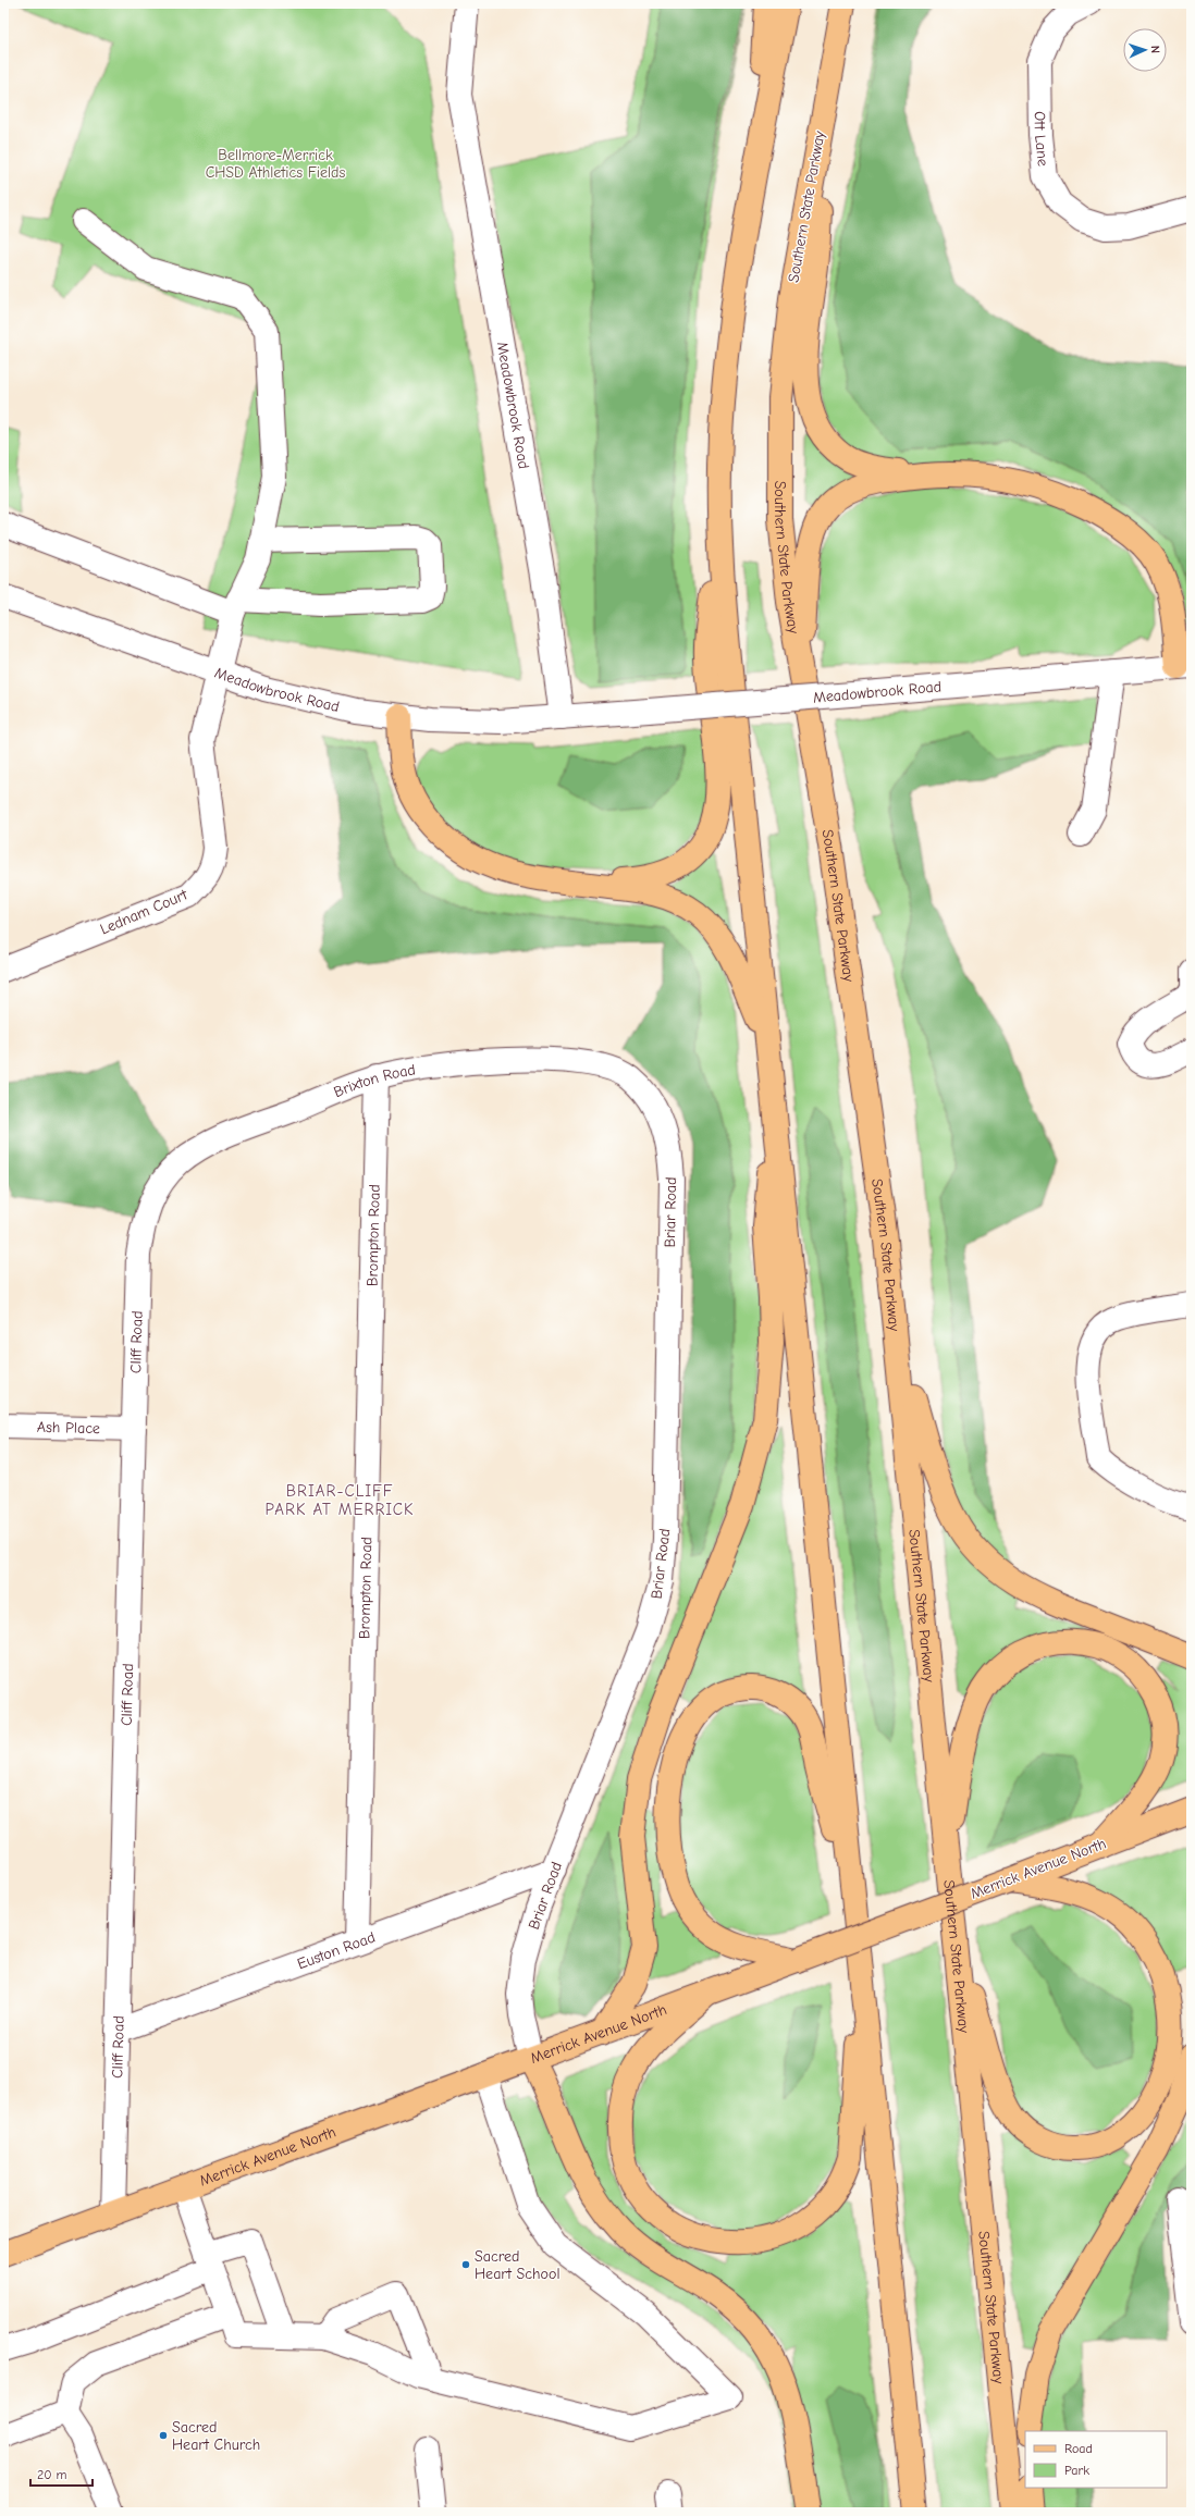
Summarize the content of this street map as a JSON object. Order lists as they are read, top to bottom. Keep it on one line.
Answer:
{"streets":{"main road":["Southern State Parkway","Merrick Avenue North"],"street":["Ott Lane","Meadowbrook Road","Lednam Court","Brixton Road","Briar Road","Brompton Road","Cliff Road","Ash Place","Euston Road"]},"crossings":[["Meadowbrook Road","Lednam Court"],["Brixton Road","Briar Road"],["Brixton Road","Brompton Road"],["Brixton Road","Cliff Road"],["Briar Road","Merrick Avenue North"],["Briar Road","Euston Road"],["Brompton Road","Euston Road"],["Cliff Road","Ash Place"],["Cliff Road","Merrick Avenue North"],["Cliff Road","Euston Road"]],"districts":["BRIAR-CLIFF PARK AT MERRICK"],"parks":["Bellmore-Merrick CHSD Athletics Fields"],"places":["Sacred Heart School","Sacred Heart Church"],"legend":["Road","Park"],"scale_bar":"20 m","north":"right"}
